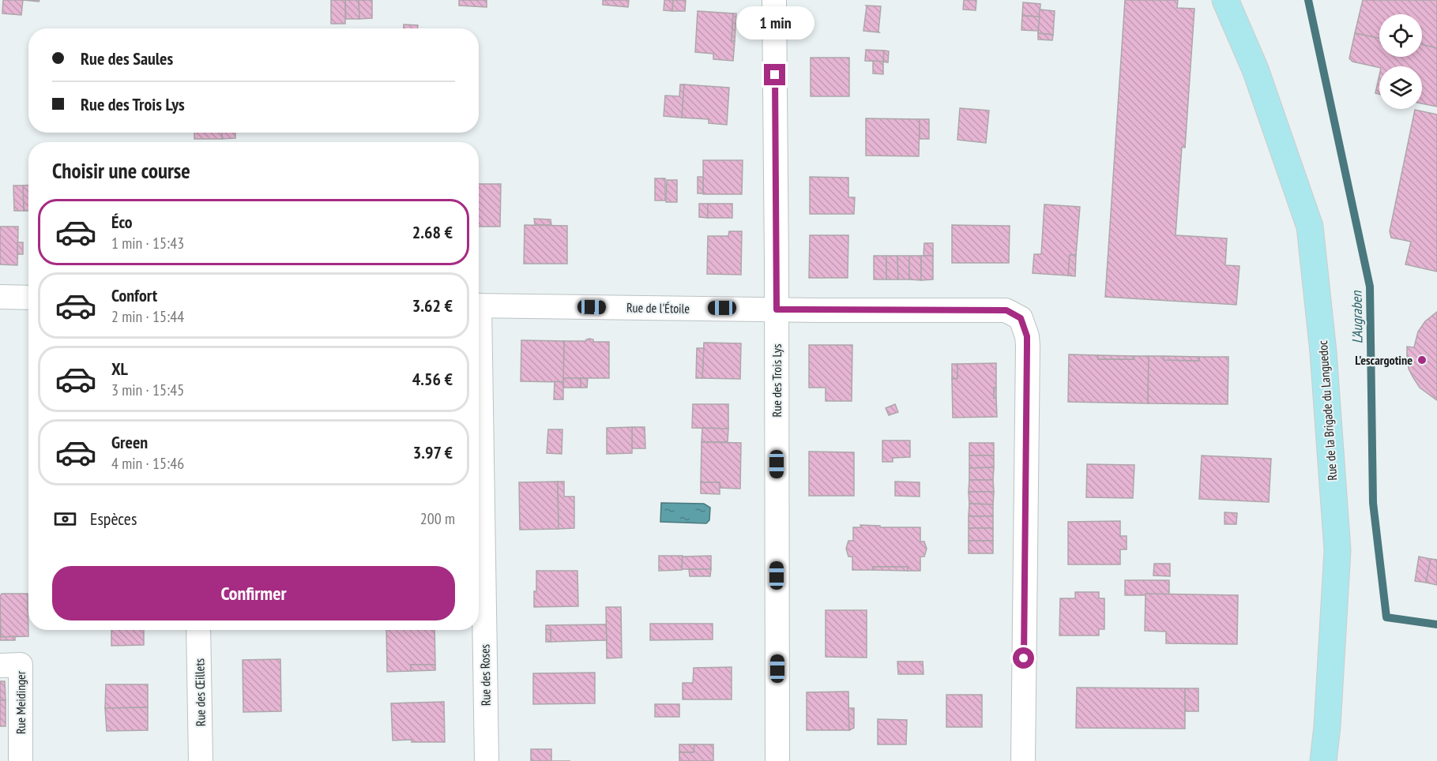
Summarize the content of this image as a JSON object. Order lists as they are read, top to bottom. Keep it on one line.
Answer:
{"streets":{"main road":["Rue de la Brigade du Languedoc"],"street":["Rue de l'Étoile","Rue des Trois Lys","Rue des Roses","Rue des Œillets","Rue Meidinger"]},"crossings":[["Rue de l'Étoile","Rue des Trois Lys"]],"water":["L'Augraben"],"places":["L'escargotine"],"page":{"bubble":"1 min","banner":["Rue des Saules","Rue des Trois Lys"],"heading":"Choisir une course","list":[{"name":"Éco","note":"1 min · 15:43","value":"2.68 €"},{"name":"Confort","note":"2 min · 15:44","value":"3.62 €"},{"name":"XL","note":"3 min · 15:45","value":"4.56 €"},{"name":"Green","note":"4 min · 15:46","value":"3.97 €"}],"pay":["Espèces","200 m"],"buttons":"Confirmer"}}
